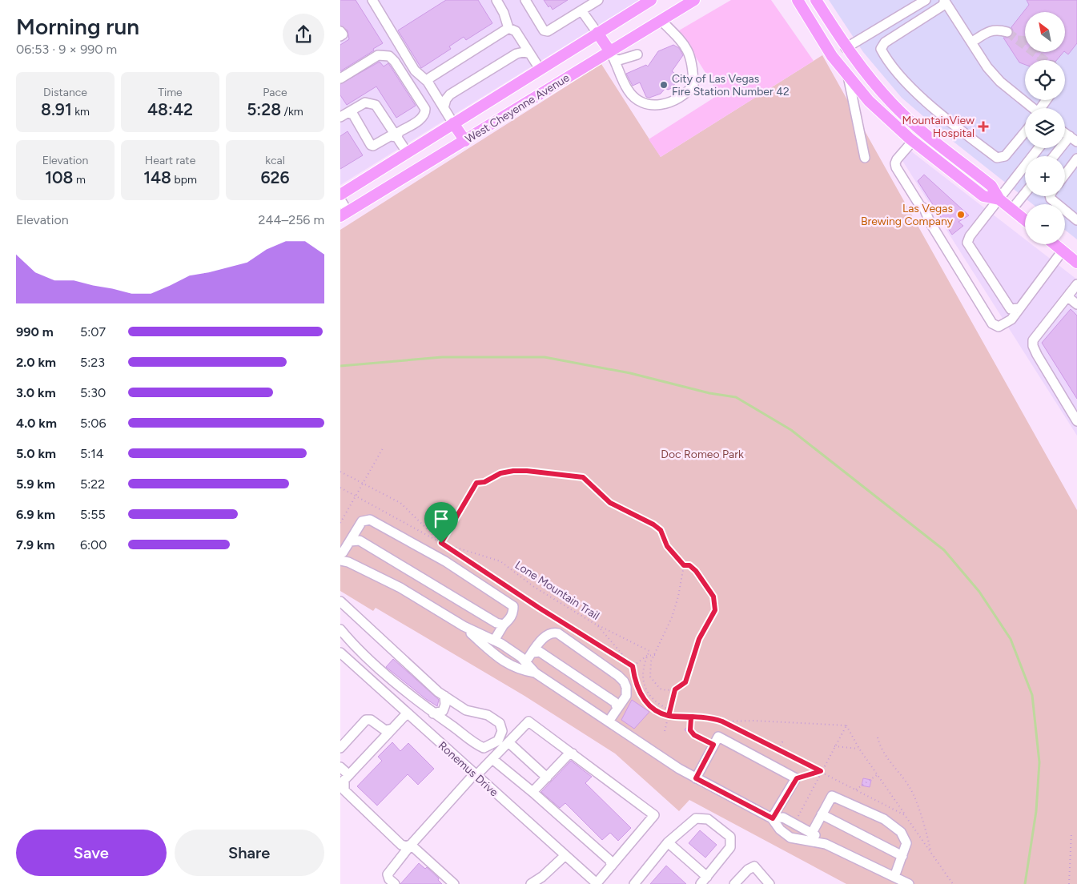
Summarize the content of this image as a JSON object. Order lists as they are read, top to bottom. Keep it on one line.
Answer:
{"streets":{"main road":["West Cheyenne Avenue"],"street":["Ronemus Drive"],"path":["Lone Mountain Trail"]},"parks":["Doc Romeo Park"],"places":{"other":["City of Las Vegas Fire Station Number 42","Las Vegas Brewing Company"],"health":["MountainView Hospital"]},"north":"top left","page":{"heading":["Morning run","06:53 · 9 × 990 m"],"map_buttons":["+","−"],"stats":[["Distance","8.91 km"],["Time","48:42"],["Pace","5:28 /km"],["Elevation","108 m"],["Heart rate","148 bpm"],["kcal","626"]],"chart":["Elevation","244–256 m"],"list":[{"name":"990 m","note":"5:07"},{"name":"2.0 km","note":"5:23"},{"name":"3.0 km","note":"5:30"},{"name":"4.0 km","note":"5:06"},{"name":"5.0 km","note":"5:14"},{"name":"5.9 km","note":"5:22"},{"name":"6.9 km","note":"5:55"},{"name":"7.9 km","note":"6:00"}],"buttons":["Save","Share"]}}
